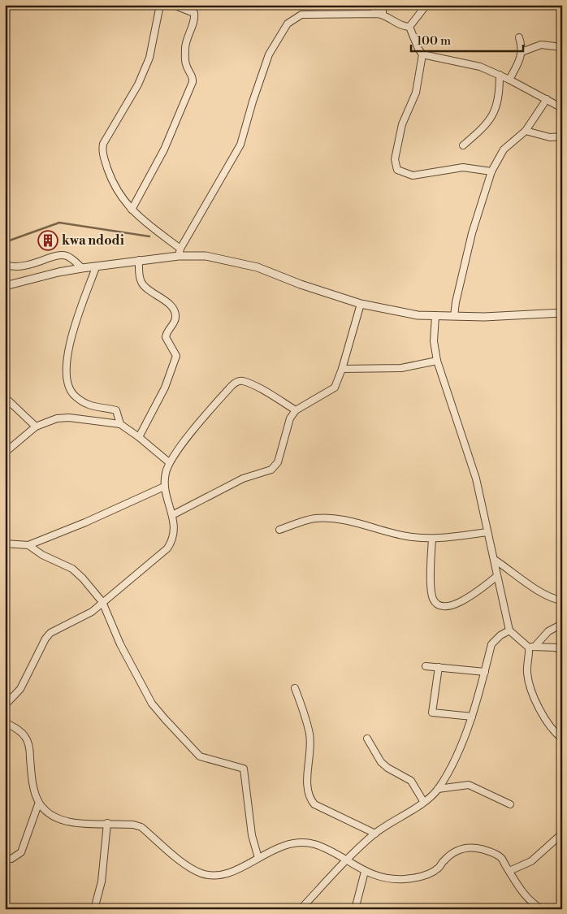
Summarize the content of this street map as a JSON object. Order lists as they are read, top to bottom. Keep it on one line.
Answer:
{"places":{"building":["kwa ndodi"]},"scale_bar":"100 m"}
